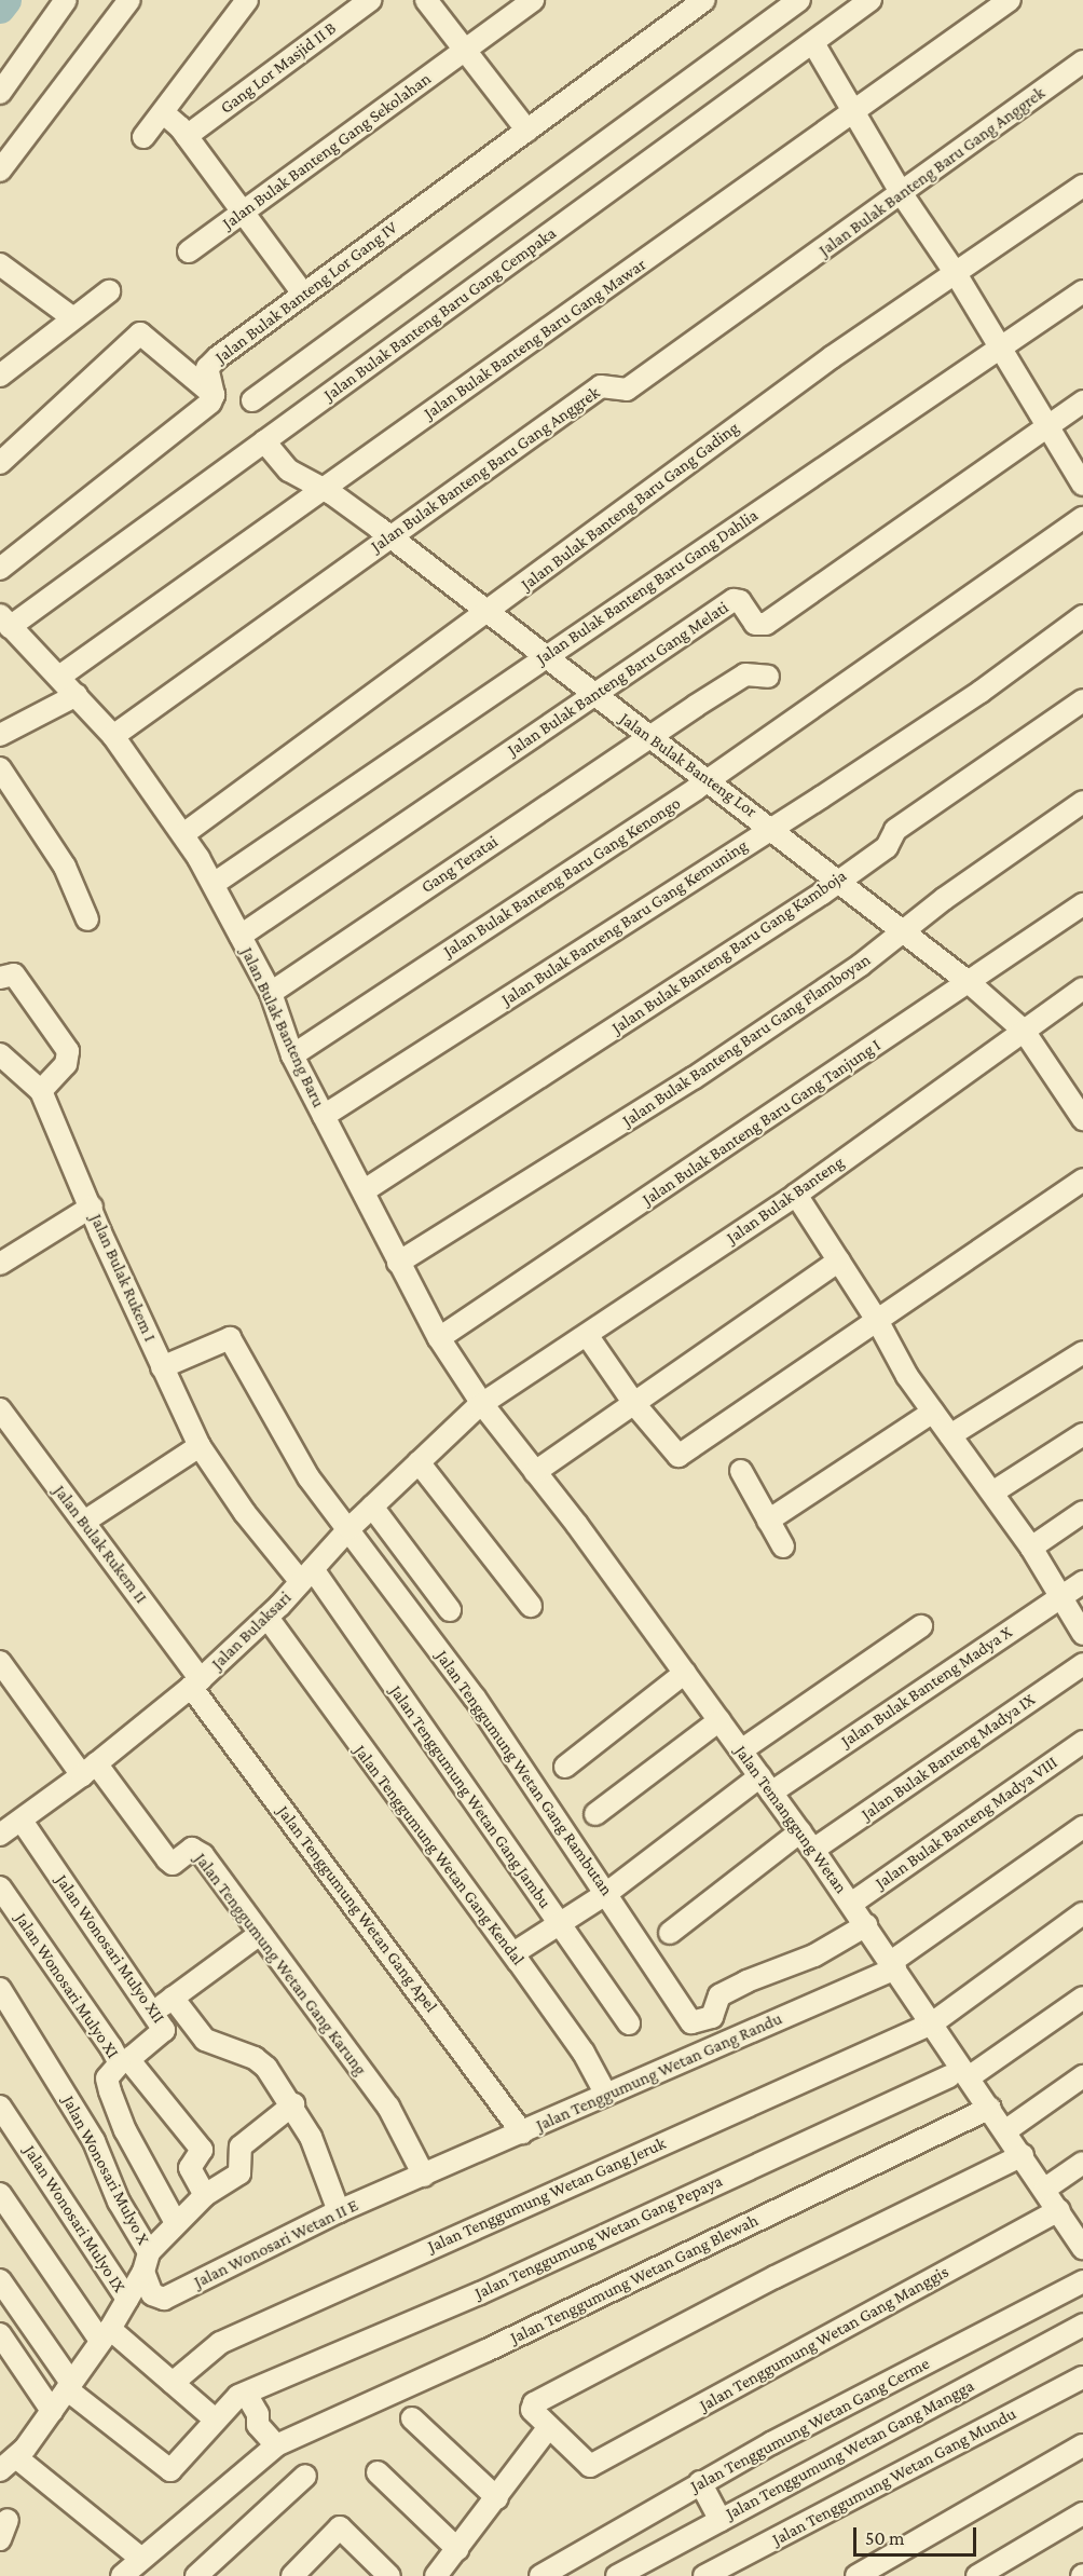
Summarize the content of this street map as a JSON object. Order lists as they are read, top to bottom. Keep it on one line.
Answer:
{"streets":{"street":["Gang Lor Masjid II B","Jalan Bulak Banteng Gang Sekolahan","Jalan Bulak Banteng Baru Gang Anggrek","Jalan Bulak Banteng Lor Gang IV","Jalan Bulak Banteng Baru Gang Cempaka","Jalan Bulak Banteng Baru Gang Mawar","Jalan Bulak Banteng Baru Gang Gading","Jalan Bulak Banteng Baru Gang Dahlia","Jalan Bulak Banteng Baru Gang Melati","Jalan Bulak Banteng Lor","Gang Teratai","Jalan Bulak Banteng Baru Gang Kenongo","Jalan Bulak Banteng Baru Gang Kemuning","Jalan Bulak Banteng Baru Gang Kamboja","Jalan Bulak Banteng Baru","Jalan Bulak Banteng Baru Gang Flamboyan","Jalan Bulak Banteng Baru Gang Tanjung I","Jalan Bulak Banteng","Jalan Bulak Rukem I","Jalan Bulak Rukem II","Jalan Bulaksari","Jalan Bulak Banteng Madya X","Jalan Bulak Banteng Madya IX","Jalan Tenggumung Wetan Gang Rambutan","Jalan Tenggumung Wetan Gang Jambu","Jalan Temanggung Wetan","Jalan Bulak Banteng Madya VIII","Jalan Tenggumung Wetan Gang Kendal","Jalan Tenggumung Wetan Gang Apel","Jalan Wonosari Mulyo XII","Jalan Tenggumung Wetan Gang Karung","Jalan Wonosari Mulyo XI","Jalan Tenggumung Wetan Gang Randu","Jalan Wonosari Mulyo X","Jalan Tenggumung Wetan Gang Jeruk","Jalan Wonosari Mulyo IX","Jalan Tenggumung Wetan Gang Pepaya","Jalan Wonosari Wetan II E","Jalan Tenggumung Wetan Gang Blewah","Jalan Tenggumung Wetan Gang Manggis","Jalan Tenggumung Wetan Gang Cerme","Jalan Tenggumung Wetan Gang Mangga","Jalan Tenggumung Wetan Gang Mundu"]},"crossings":[["Jalan Bulak Banteng Baru Gang Anggrek","Jalan Bulak Banteng Lor"],["Jalan Bulak Banteng Baru Gang Anggrek","Jalan Bulak Banteng Baru"],["Jalan Bulak Banteng Baru Gang Cempaka","Jalan Bulak Banteng Lor"],["Jalan Bulak Banteng Baru Gang Cempaka","Jalan Bulak Banteng Baru"],["Jalan Bulak Banteng Baru Gang Mawar","Jalan Bulak Banteng Lor"],["Jalan Bulak Banteng Baru Gang Mawar","Jalan Bulak Banteng Baru"],["Jalan Bulak Banteng Baru Gang Gading","Jalan Bulak Banteng Lor"],["Jalan Bulak Banteng Baru Gang Gading","Jalan Bulak Banteng Baru"],["Jalan Bulak Banteng Baru Gang Dahlia","Jalan Bulak Banteng Lor"],["Jalan Bulak Banteng Baru Gang Dahlia","Jalan Bulak Banteng Baru"],["Jalan Bulak Banteng Baru Gang Melati","Jalan Bulak Banteng Lor"],["Jalan Bulak Banteng Baru Gang Melati","Jalan Bulak Banteng Baru"],["Jalan Bulak Banteng Lor","Gang Teratai"],["Jalan Bulak Banteng Lor","Jalan Bulak Banteng Baru Gang Kenongo"],["Jalan Bulak Banteng Lor","Jalan Bulak Banteng Baru Gang Kemuning"],["Jalan Bulak Banteng Lor","Jalan Bulak Banteng Baru Gang Kamboja"],["Jalan Bulak Banteng Lor","Jalan Bulak Banteng Baru Gang Flamboyan"],["Jalan Bulak Banteng Lor","Jalan Bulak Banteng Baru Gang Tanjung I"],["Jalan Bulak Banteng Lor","Jalan Bulak Banteng"],["Gang Teratai","Jalan Bulak Banteng Baru"],["Jalan Bulak Banteng Baru Gang Kenongo","Jalan Bulak Banteng Baru"],["Jalan Bulak Banteng Baru Gang Kemuning","Jalan Bulak Banteng Baru"],["Jalan Bulak Banteng Baru Gang Kamboja","Jalan Bulak Banteng Baru"],["Jalan Bulak Banteng Baru","Jalan Bulak Banteng Baru Gang Flamboyan"],["Jalan Bulak Banteng Baru","Jalan Bulak Banteng Baru Gang Tanjung I"],["Jalan Bulak Banteng Baru","Jalan Bulak Banteng"],["Jalan Bulak Banteng Baru","Jalan Bulaksari"],["Jalan Bulak Banteng Baru","Jalan Temanggung Wetan"],["Jalan Bulak Banteng","Jalan Bulaksari"],["Jalan Bulak Banteng","Jalan Temanggung Wetan"],["Jalan Bulak Rukem I","Jalan Bulaksari"],["Jalan Bulak Rukem I","Jalan Tenggumung Wetan Gang Rambutan"],["Jalan Bulak Rukem I","Jalan Tenggumung Wetan Gang Jambu"],["Jalan Bulak Rukem II","Jalan Bulaksari"],["Jalan Bulak Rukem II","Jalan Tenggumung Wetan Gang Apel"],["Jalan Bulaksari","Jalan Tenggumung Wetan Gang Rambutan"],["Jalan Bulaksari","Jalan Tenggumung Wetan Gang Jambu"],["Jalan Bulaksari","Jalan Temanggung Wetan"],["Jalan Bulaksari","Jalan Tenggumung Wetan Gang Kendal"],["Jalan Bulaksari","Jalan Tenggumung Wetan Gang Apel"],["Jalan Bulaksari","Jalan Wonosari Mulyo XII"],["Jalan Bulaksari","Jalan Tenggumung Wetan Gang Karung"],["Jalan Bulak Banteng Madya X","Jalan Tenggumung Wetan Gang Rambutan"],["Jalan Bulak Banteng Madya X","Jalan Tenggumung Wetan Gang Jambu"],["Jalan Bulak Banteng Madya X","Jalan Temanggung Wetan"],["Jalan Bulak Banteng Madya X","Jalan Tenggumung Wetan Gang Kendal"],["Jalan Bulak Banteng Madya IX","Jalan Temanggung Wetan"],["Jalan Tenggumung Wetan Gang Rambutan","Jalan Temanggung Wetan"],["Jalan Temanggung Wetan","Jalan Bulak Banteng Madya VIII"],["Jalan Temanggung Wetan","Jalan Tenggumung Wetan Gang Randu"],["Jalan Temanggung Wetan","Jalan Tenggumung Wetan Gang Jeruk"],["Jalan Temanggung Wetan","Jalan Tenggumung Wetan Gang Pepaya"],["Jalan Temanggung Wetan","Jalan Tenggumung Wetan Gang Blewah"],["Jalan Temanggung Wetan","Jalan Tenggumung Wetan Gang Manggis"],["Jalan Tenggumung Wetan Gang Kendal","Jalan Tenggumung Wetan Gang Randu"],["Jalan Tenggumung Wetan Gang Apel","Jalan Tenggumung Wetan Gang Randu"],["Jalan Wonosari Mulyo XII","Jalan Wonosari Mulyo XI"],["Jalan Tenggumung Wetan Gang Karung","Jalan Tenggumung Wetan Gang Randu"],["Jalan Tenggumung Wetan Gang Karung","Jalan Wonosari Wetan II E"],["Jalan Tenggumung Wetan Gang Randu","Jalan Wonosari Wetan II E"],["Jalan Wonosari Mulyo X","Jalan Wonosari Wetan II E"]],"scale_bar":"50 m"}
